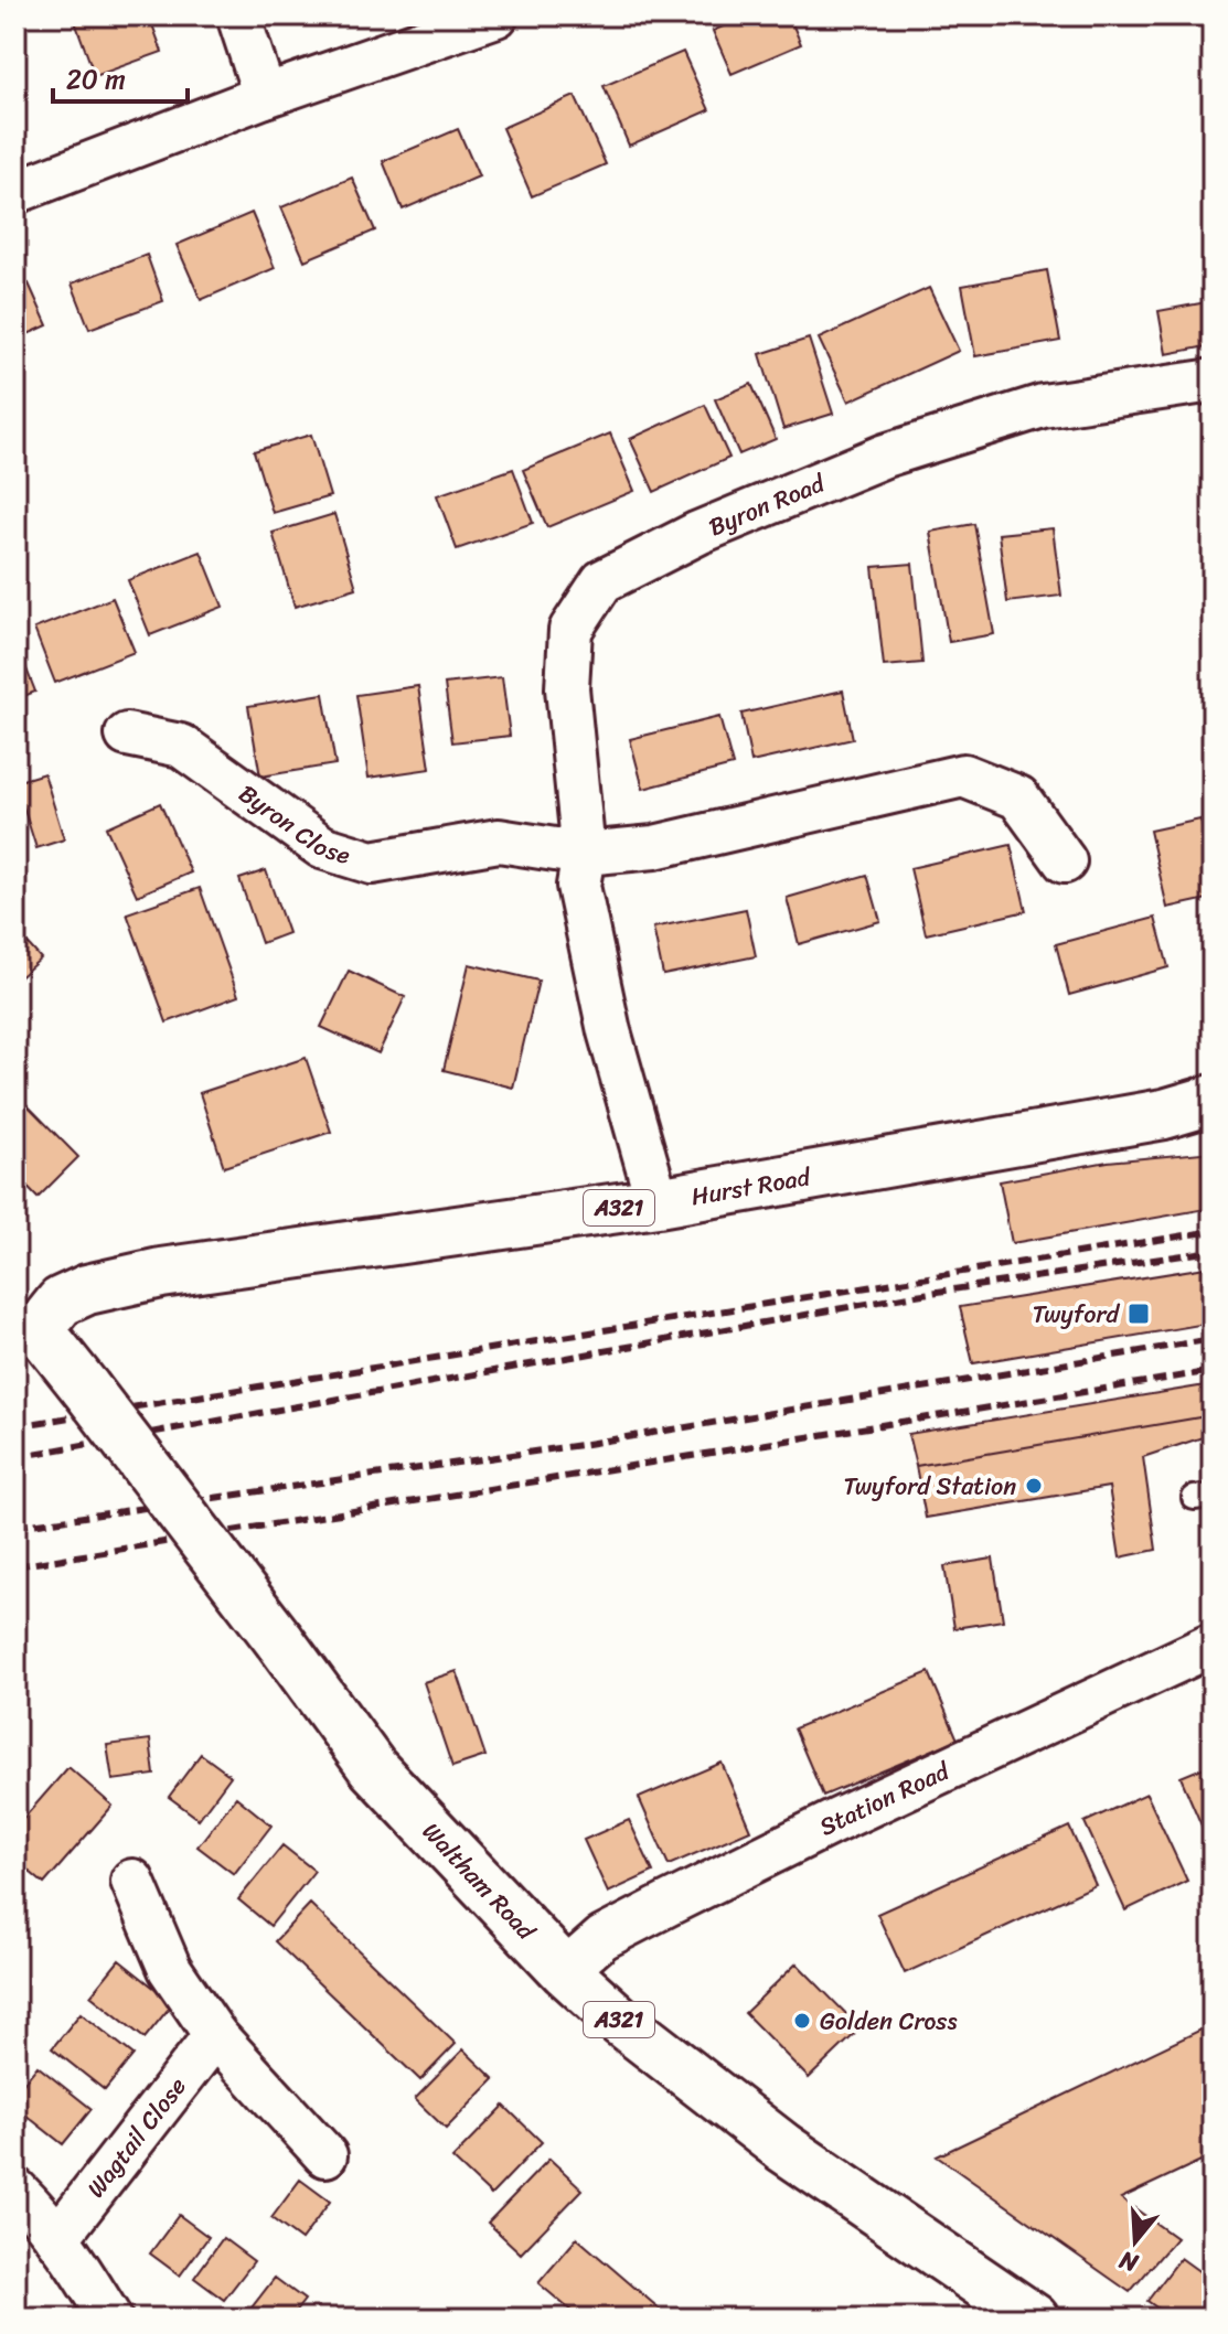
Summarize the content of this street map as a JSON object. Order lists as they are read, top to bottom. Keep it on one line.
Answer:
{"streets":{"main road":["Hurst Road","A321","Waltham Road"],"street":["Byron Road","Byron Close","Station Road","Wagtail Close"]},"crossings":[["Byron Road","Byron Close"],["Byron Road","Hurst Road"],["Hurst Road","Waltham Road"],["Station Road","Waltham Road"]],"places":{"transit":["Twyford"],"other":["Twyford Station","Golden Cross"]},"scale_bar":"20 m","north":"bottom"}
